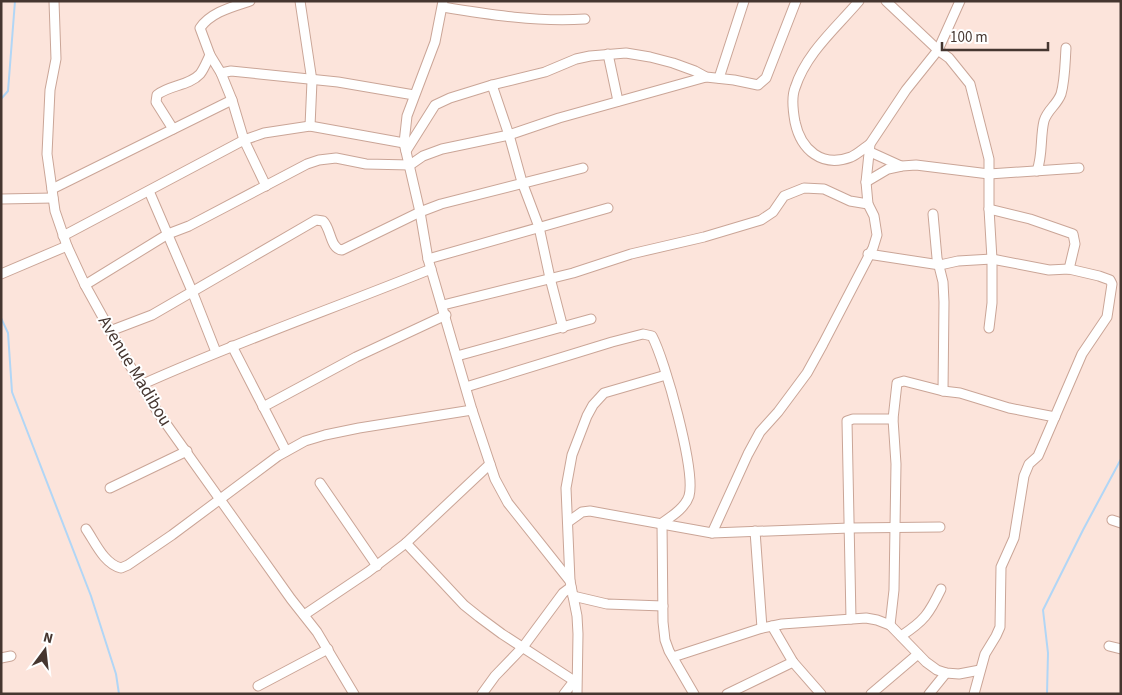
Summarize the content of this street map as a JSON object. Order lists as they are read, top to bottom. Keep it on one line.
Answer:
{"streets":{"street":["Avenue Madibou"]},"scale_bar":"100 m","north":"top"}
